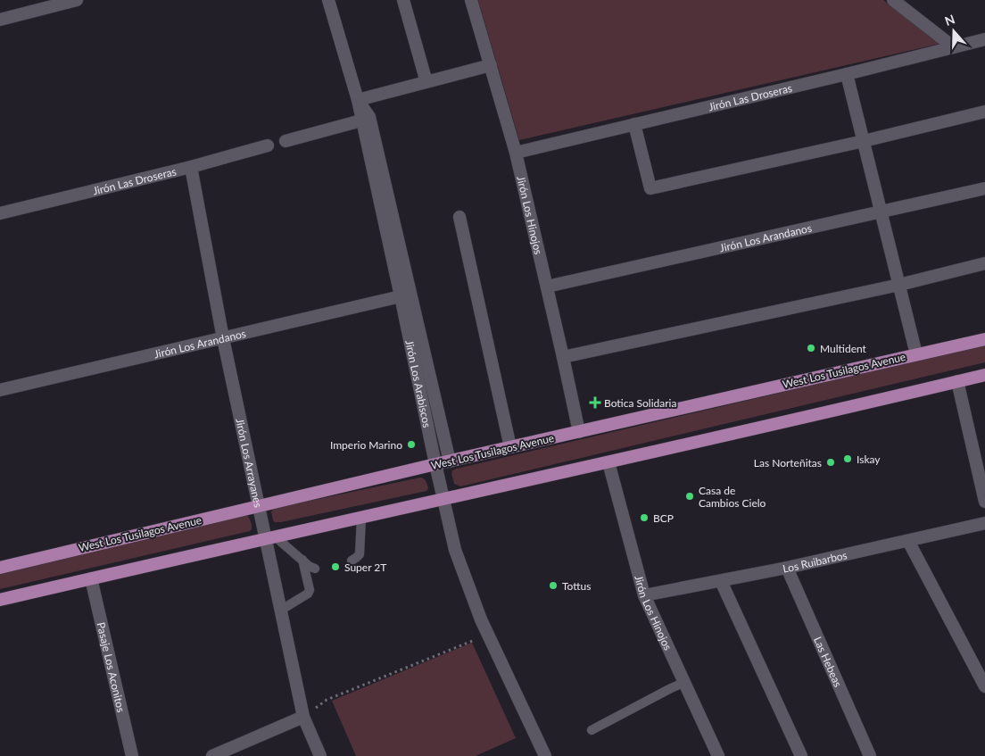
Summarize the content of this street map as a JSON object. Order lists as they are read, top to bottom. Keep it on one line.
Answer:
{"streets":{"main road":["West Los Tusilagos Avenue"],"street":["Jirón Las Droseras","Jirón Los Hinojos","Jirón Los Arandanos","Jirón Los Arabiscos","Jirón Los Arrayanes","Los Ruibarbos","Las Hebeas","Pasaje Los Aconitos"]},"crossings":[["Jirón Las Droseras","Jirón Los Hinojos"],["Jirón Las Droseras","Jirón Los Arrayanes"],["Jirón Los Hinojos","Jirón Los Arandanos"],["Jirón Los Hinojos","West Los Tusilagos Avenue"],["Jirón Los Hinojos","Los Ruibarbos"],["Jirón Los Arandanos","Jirón Los Arabiscos"],["Jirón Los Arandanos","Jirón Los Arrayanes"],["West Los Tusilagos Avenue","Jirón Los Arabiscos"],["West Los Tusilagos Avenue","Jirón Los Arrayanes"],["Los Ruibarbos","Las Hebeas"]],"places":{"other":["Multident","Imperio Marino","Iskay","Las Norteñitas","Casa de Cambios Cielo","BCP","Super 2T","Tottus"],"health":["Botica Solidaria"]},"north":"top"}
